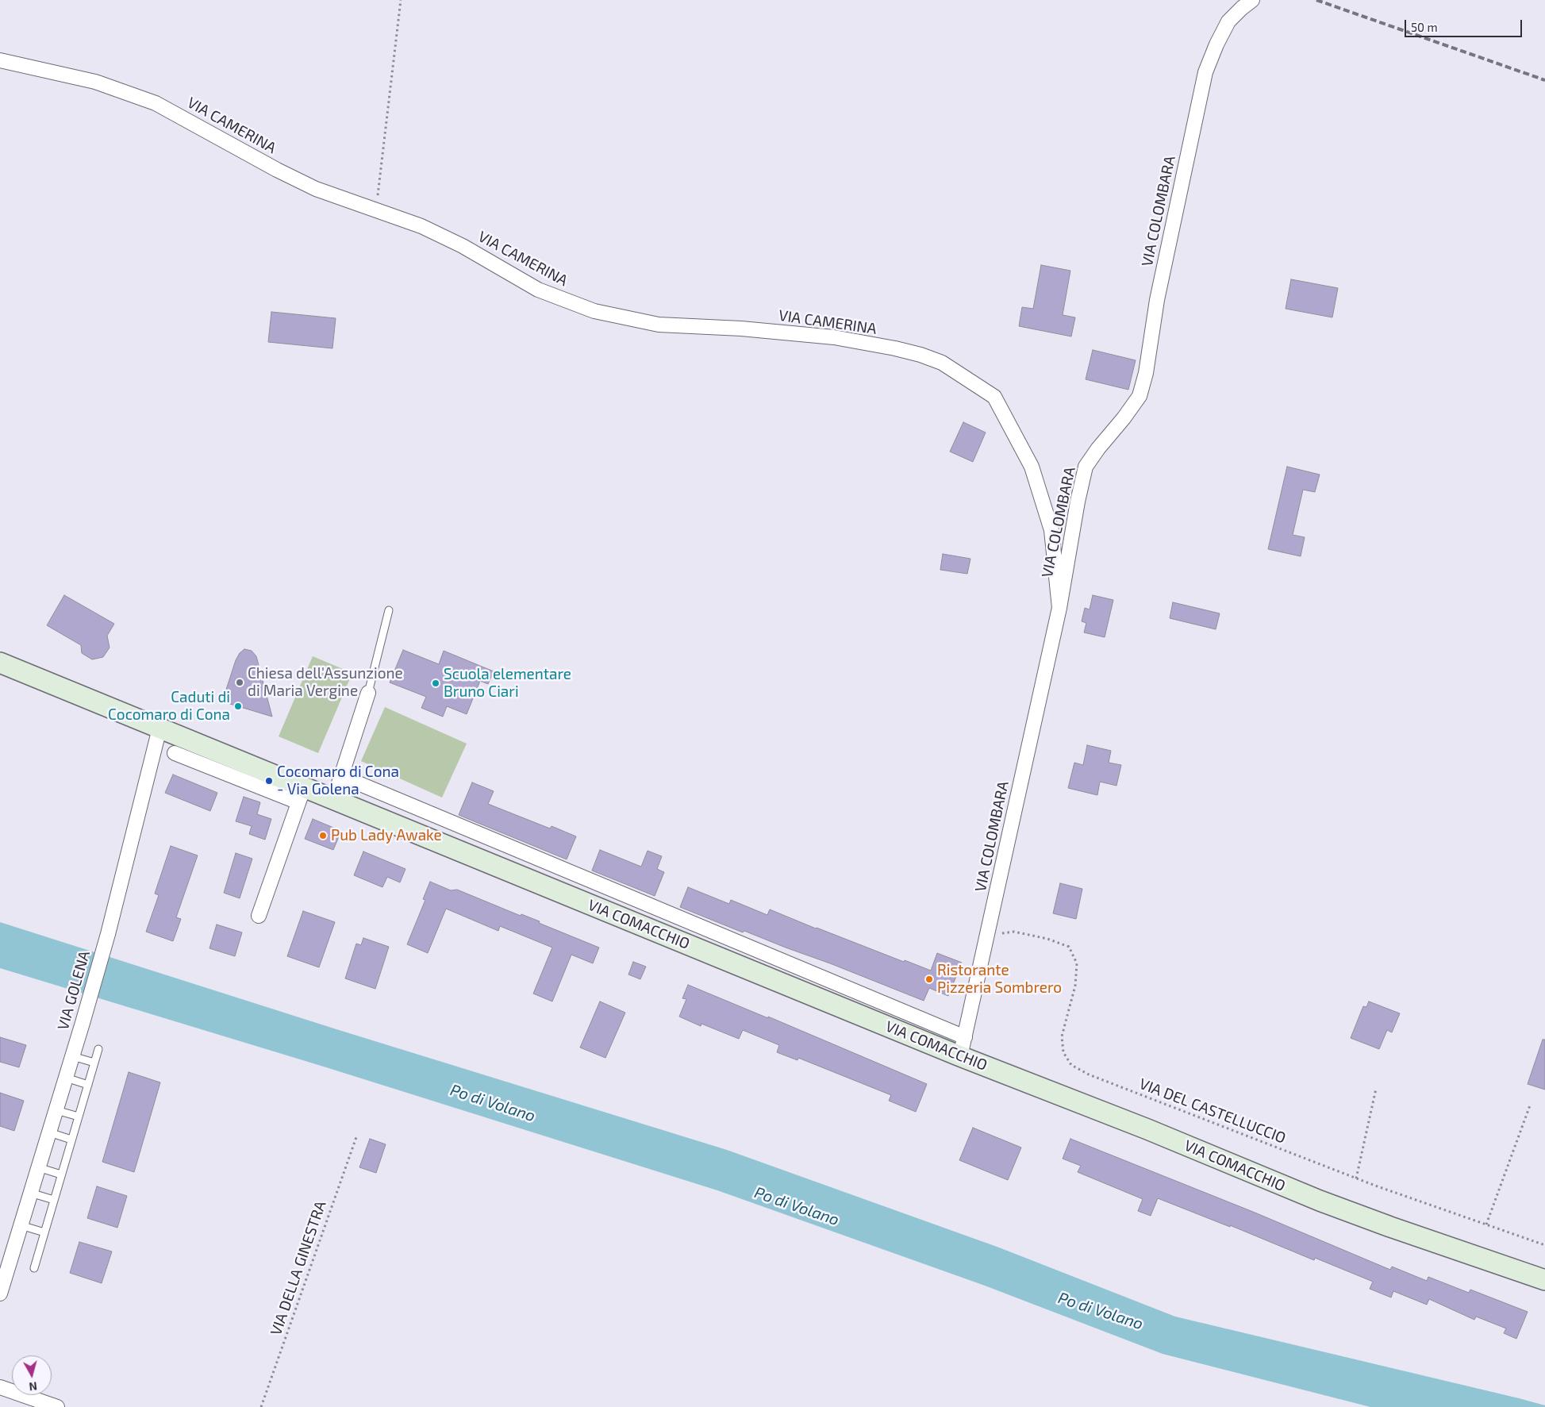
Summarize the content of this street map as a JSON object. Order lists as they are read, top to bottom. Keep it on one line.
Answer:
{"streets":{"main road":["VIA COMACCHIO"],"street":["VIA CAMERINA","VIA COLOMBARA","VIA GOLENA"],"path":["VIA DEL CASTELLUCCIO","VIA DELLA GINESTRA"]},"crossings":[["VIA CAMERINA","VIA COLOMBARA"],["VIA COLOMBARA","VIA COMACCHIO"],["VIA COLOMBARA","VIA DEL CASTELLUCCIO"],["VIA COMACCHIO","VIA GOLENA"]],"water":["Po di Volano"],"places":["Chiesa dell'Assunzione di Maria Vergine","Scuola elementare Bruno Ciari","Caduti di Cocomaro di Cona","Cocomaro di Cona - Via Golena","Pub Lady Awake","Ristorante Pizzeria Sombrero"],"scale_bar":"50 m","north":"bottom"}
